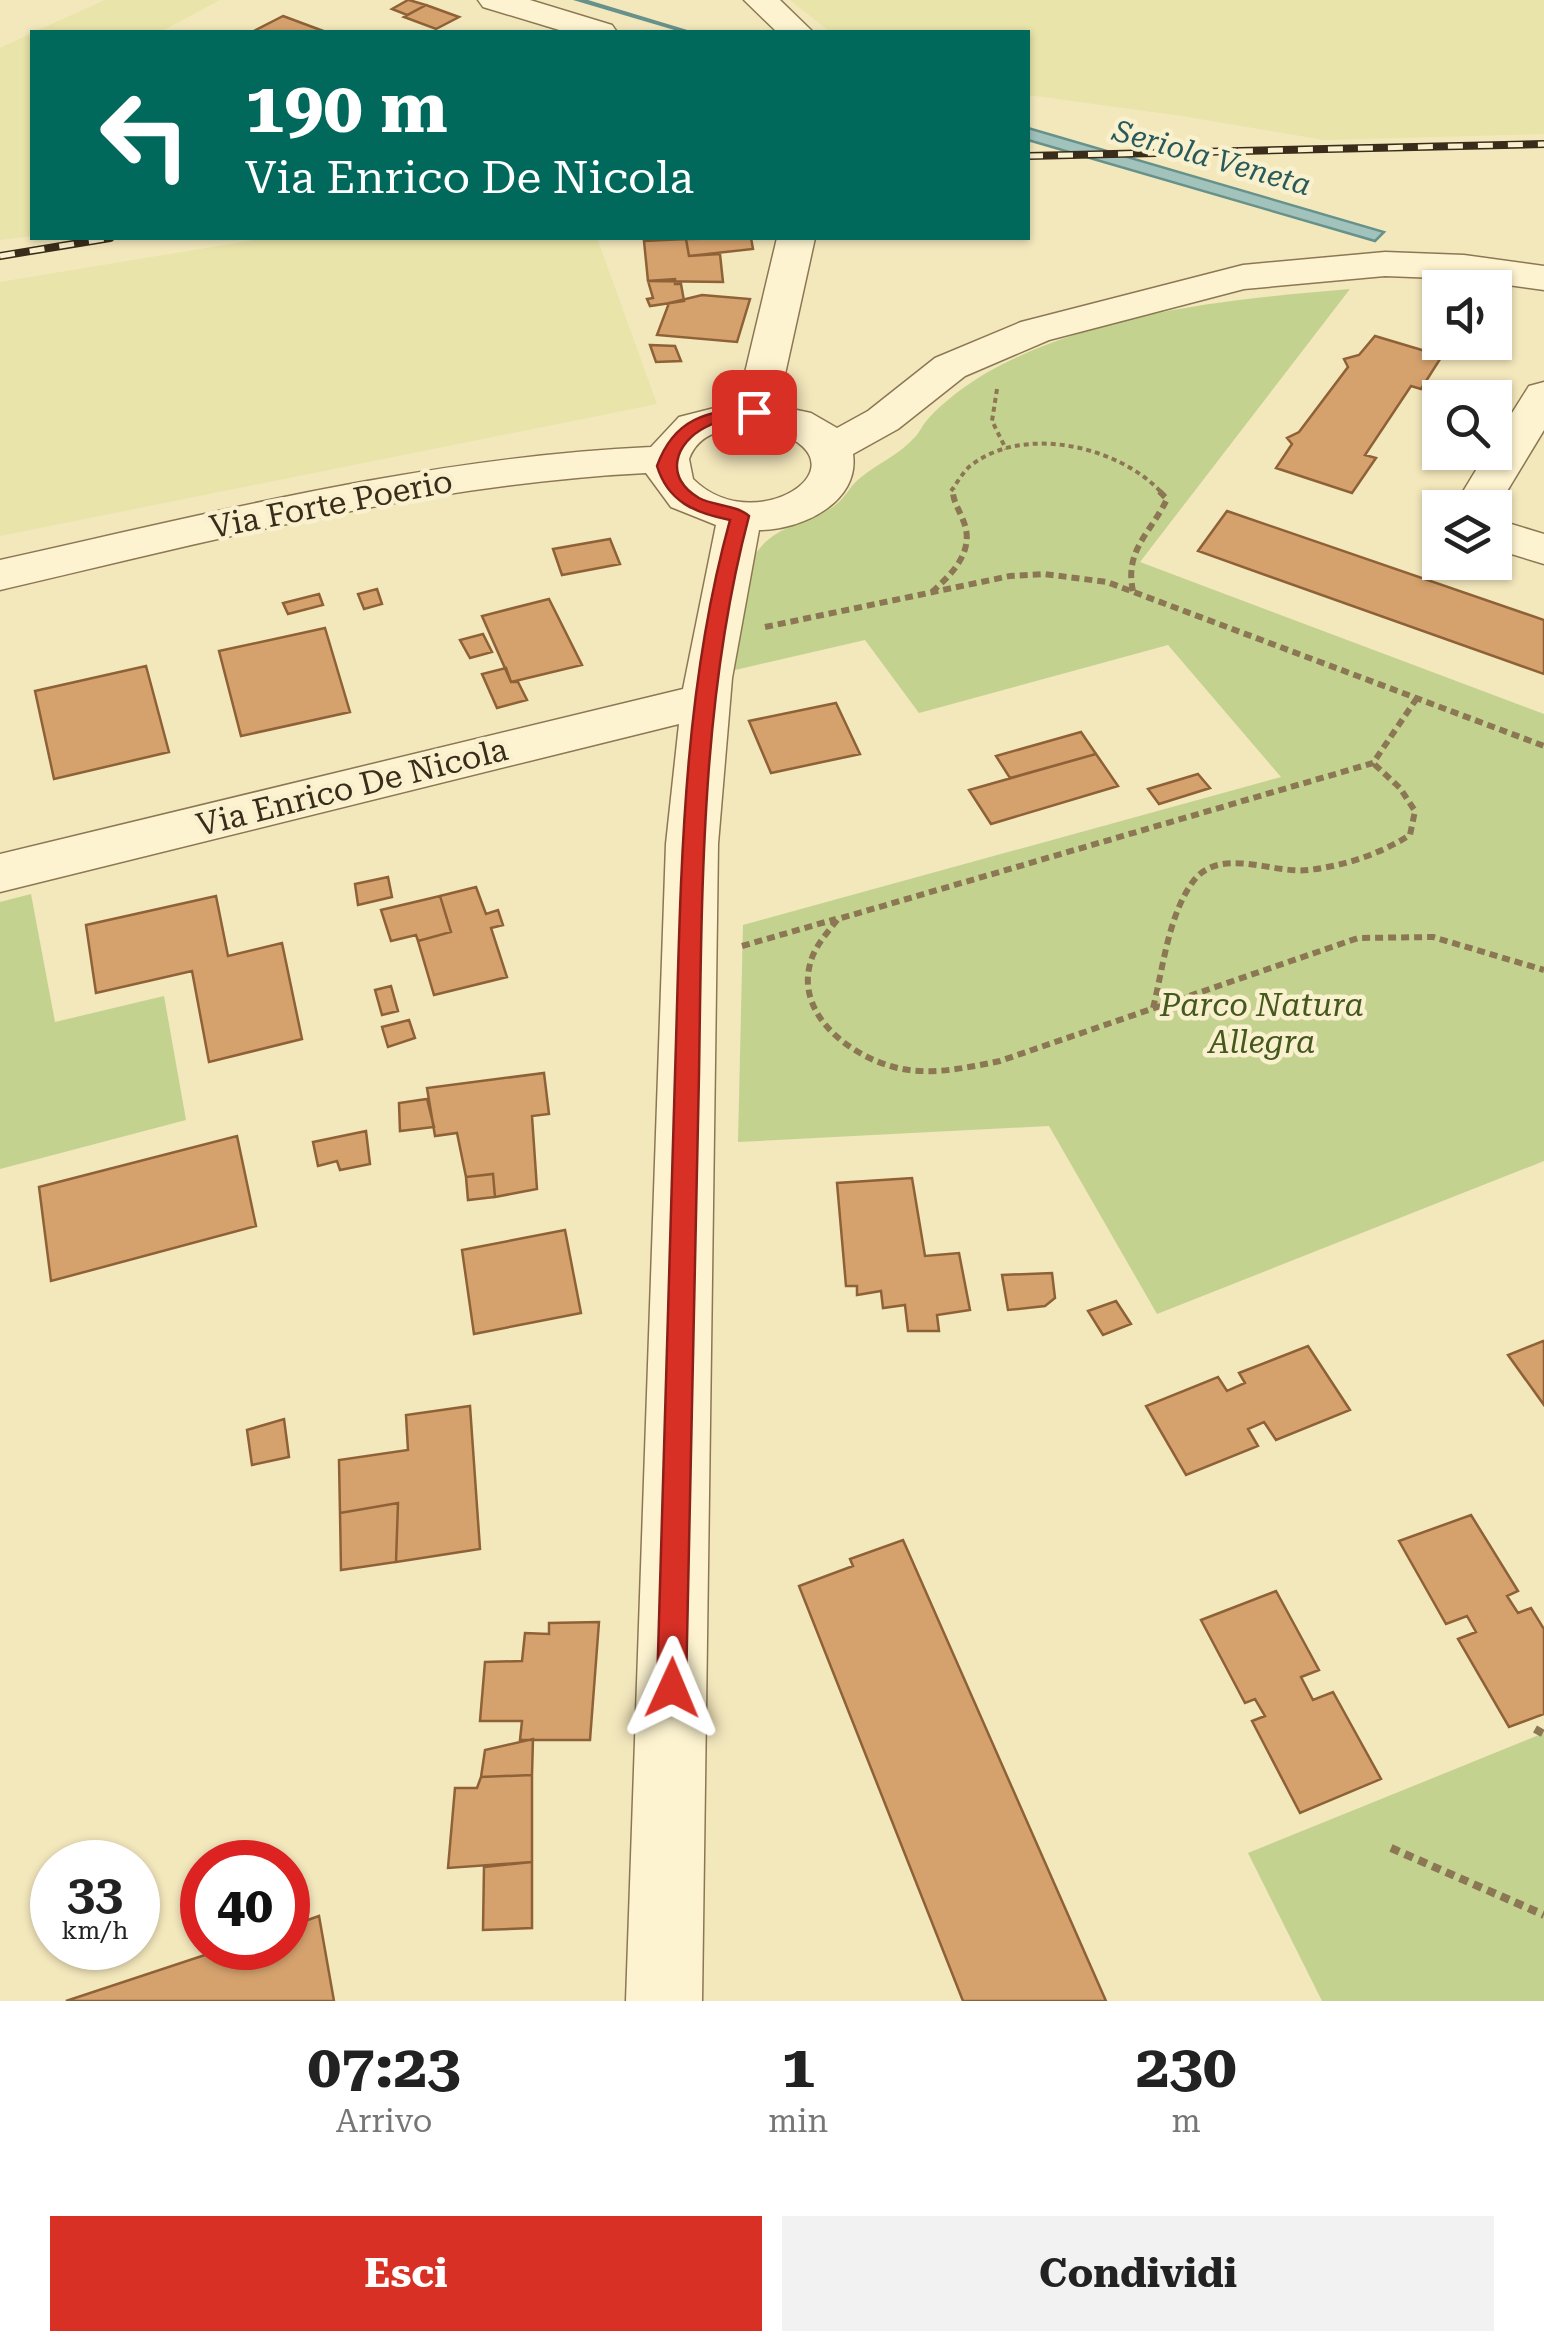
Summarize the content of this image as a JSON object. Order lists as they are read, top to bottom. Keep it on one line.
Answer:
{"streets":{"street":["Via Forte Poerio","Via Enrico De Nicola"]},"water":["Seriola Veneta"],"parks":["Parco Natura Allegra"],"page":{"turn":["190 m","Via Enrico De Nicola"],"speed":"33 km/h","limit":"40","eta":["07:23","Arrivo","1","min","230","m"],"buttons":["Esci","Condividi"]}}
